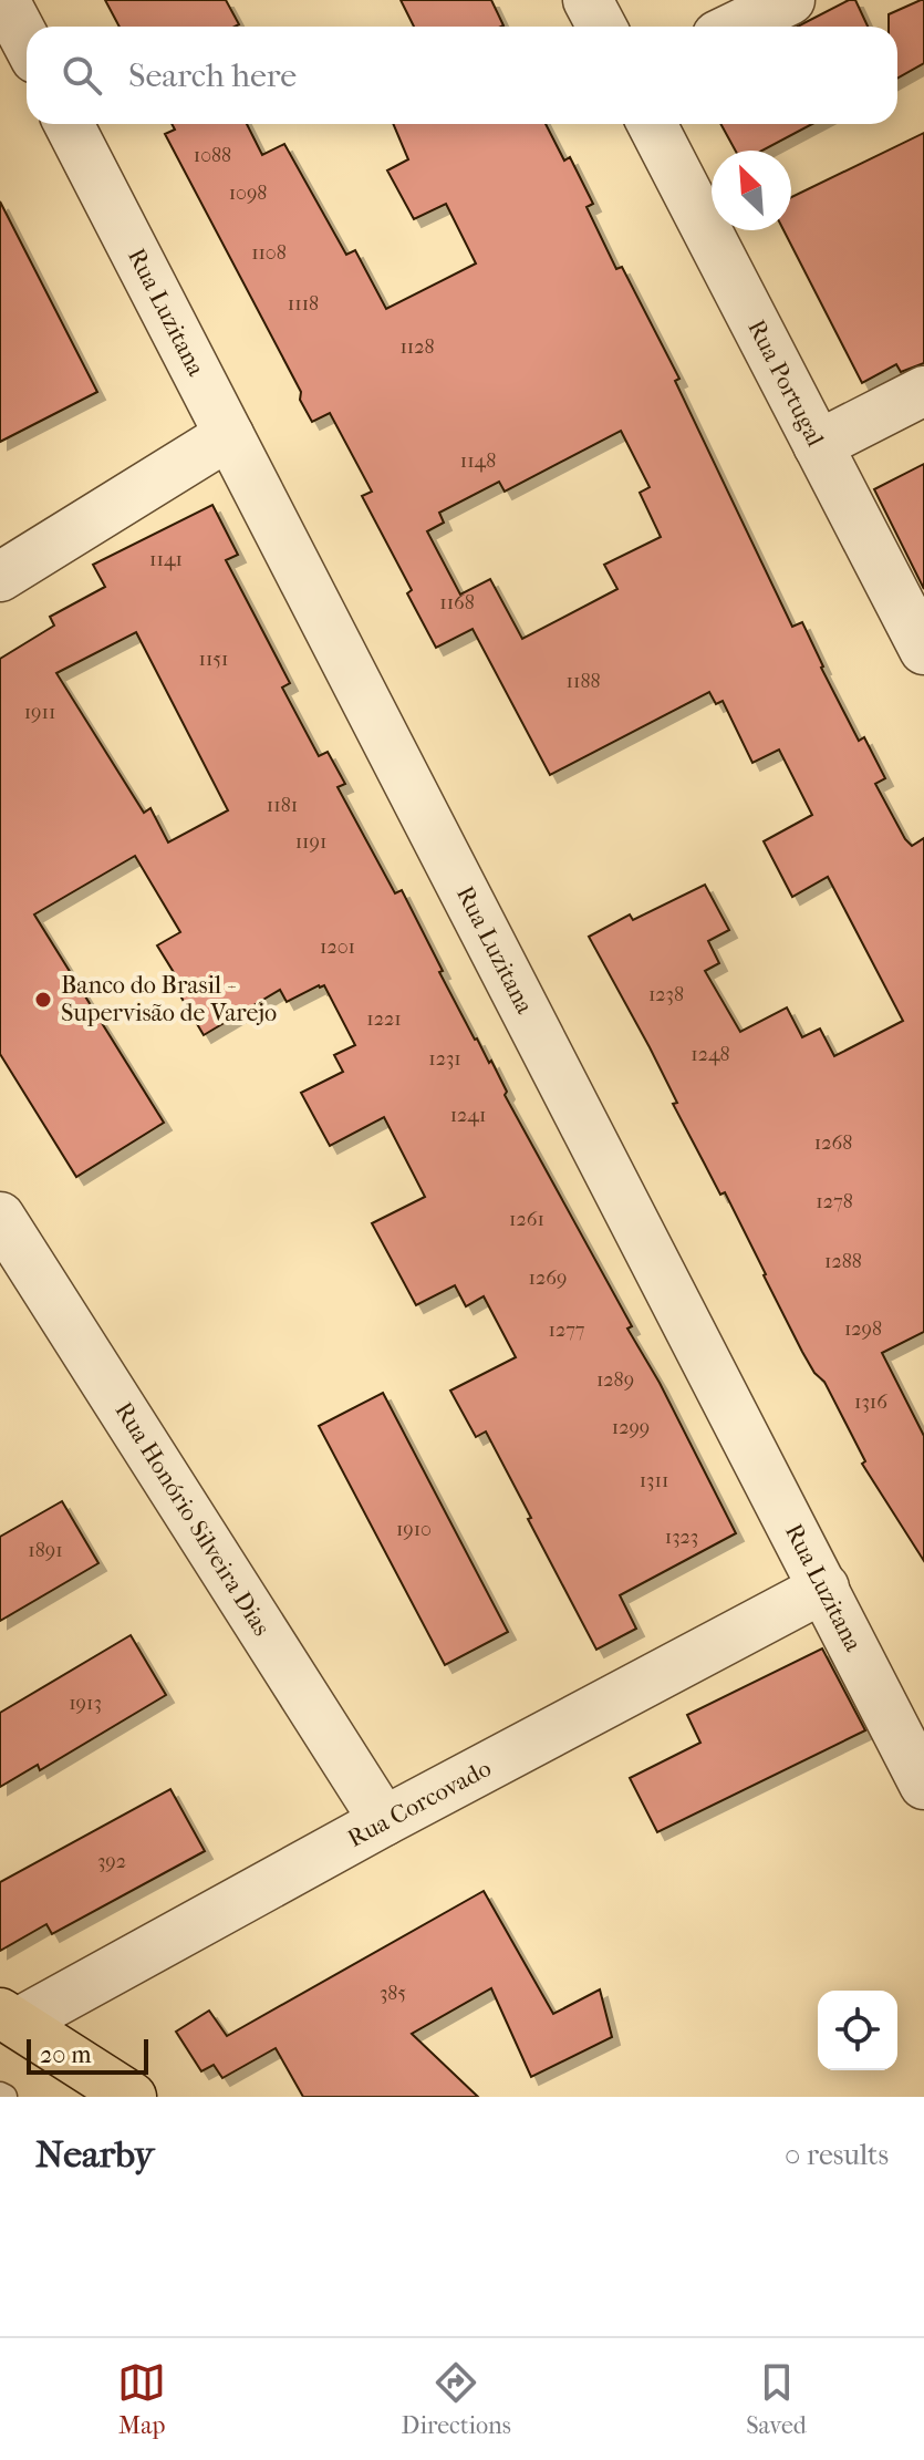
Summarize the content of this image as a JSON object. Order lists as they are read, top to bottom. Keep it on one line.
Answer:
{"streets":{"street":["Rua Luzitana","Rua Portugal","Rua Honório Silveira Dias","Rua Corcovado"]},"crossings":[["Rua Luzitana","Rua Corcovado"],["Rua Honório Silveira Dias","Rua Corcovado"]],"places":["Banco do Brasil - Supervisão de Varejo"],"house_numbers":["1088","1098","1108","1118","1128","1148","1141","1168","1151","1188","1911","1181","1191","1201","1238","1221","1248","1231","1241","1268","1278","1261","1288","1269","1298","1277","1289","1316","1299","1311","1910","1323","1891","1913","392","385"],"scale_bar":"20 m","north":"top left","page":{"search":"Search here","scale":"20 m","heading":["Nearby","0 results"],"nav":["Map","Directions","Saved"]}}
